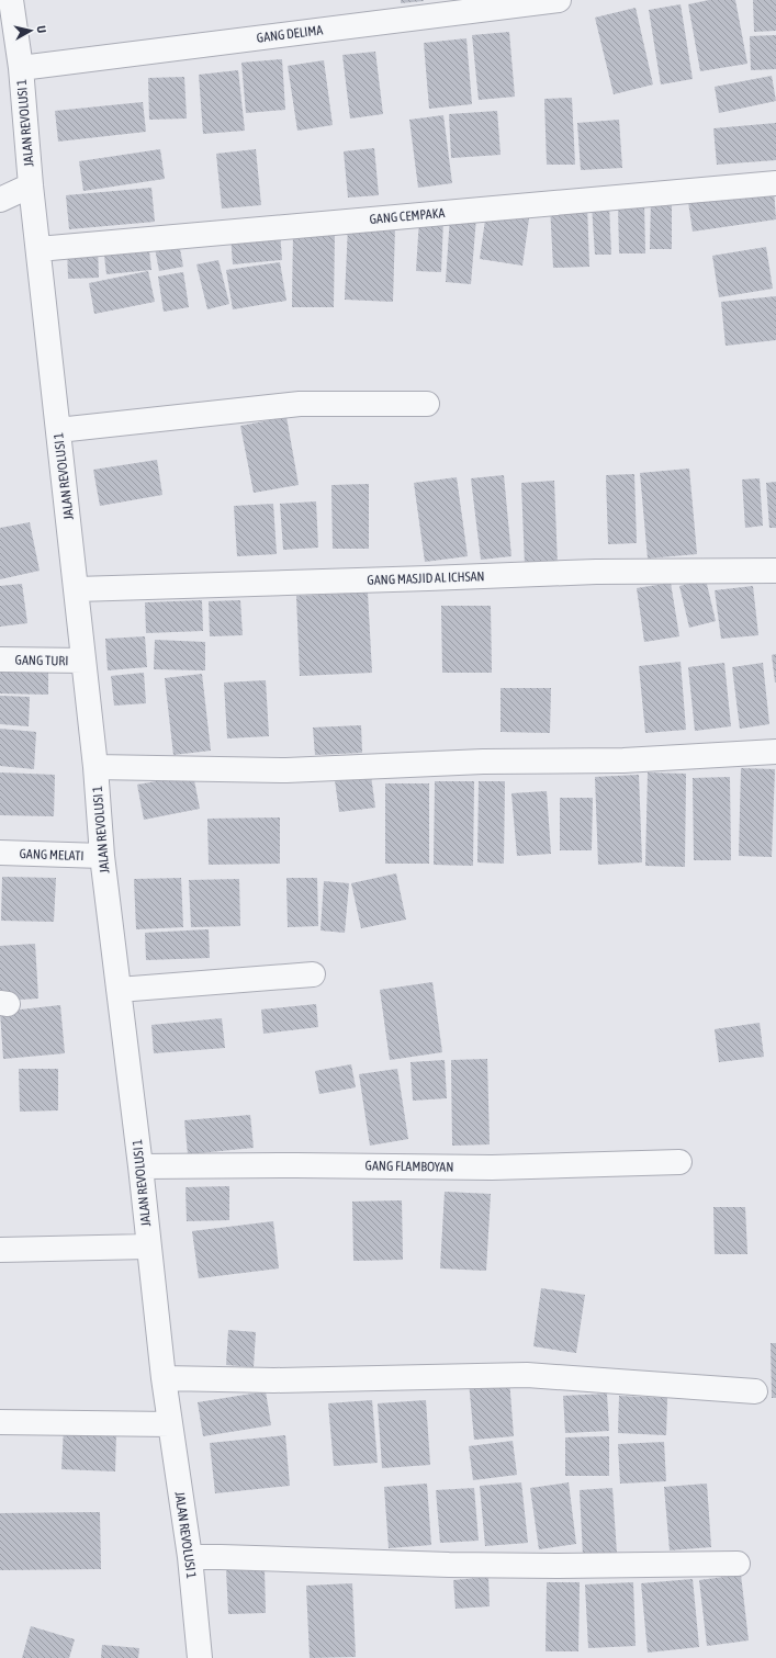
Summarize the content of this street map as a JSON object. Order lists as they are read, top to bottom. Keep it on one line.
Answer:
{"streets":{"street":["GANG DELIMA","JALAN REVOLUSI 1","GANG CEMPAKA","GANG MASJID AL ICHSAN","GANG TURI","GANG MELATI","GANG FLAMBOYAN"]},"crossings":[["GANG DELIMA","JALAN REVOLUSI 1"],["JALAN REVOLUSI 1","GANG CEMPAKA"],["JALAN REVOLUSI 1","GANG MASJID AL ICHSAN"],["JALAN REVOLUSI 1","GANG TURI"],["JALAN REVOLUSI 1","GANG MELATI"],["JALAN REVOLUSI 1","GANG FLAMBOYAN"]],"north":"right"}
